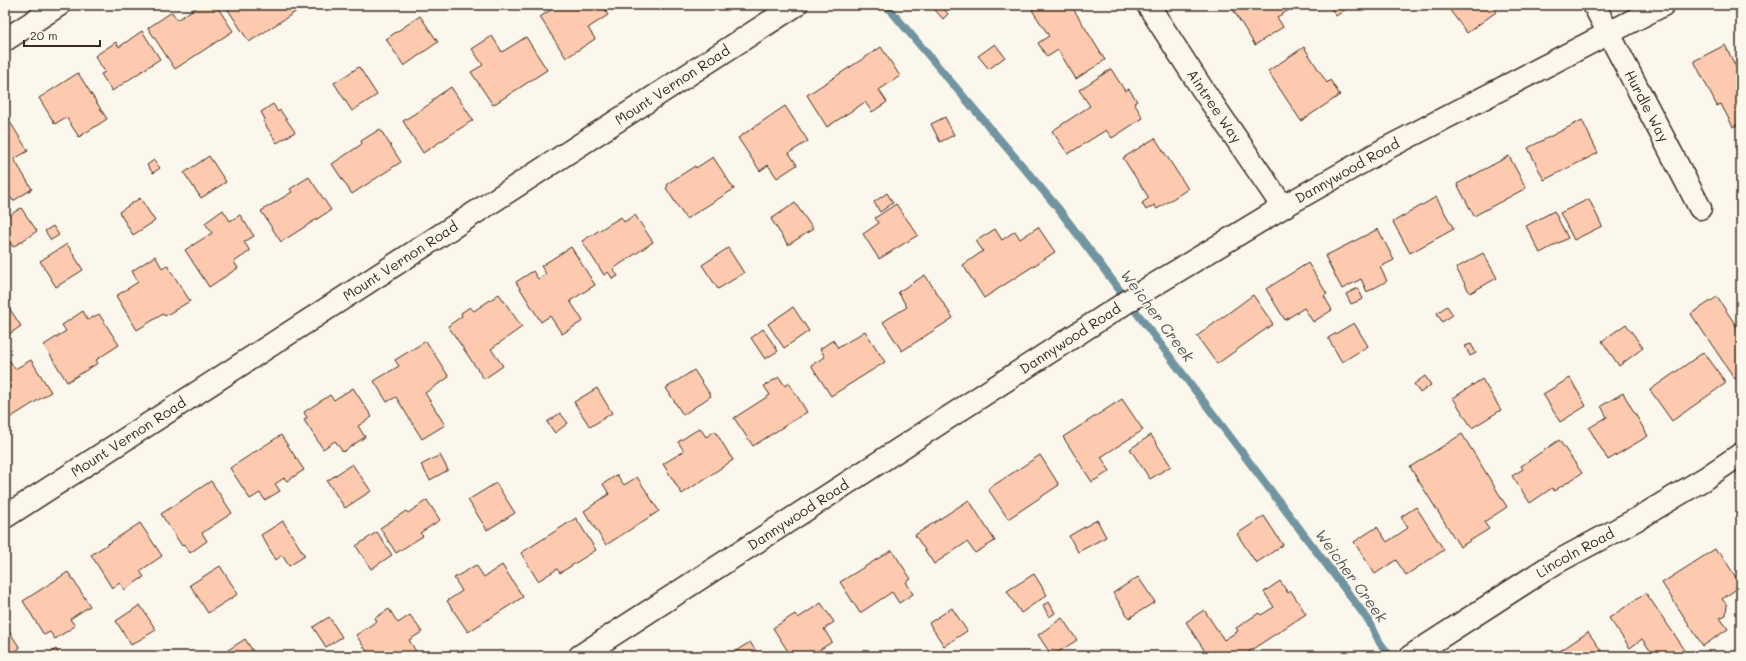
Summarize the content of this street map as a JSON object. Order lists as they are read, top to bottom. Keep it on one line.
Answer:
{"streets":{"street":["Mount Vernon Road","Aintree Way","Hurdle Way","Dannywood Road","Lincoln Road"]},"crossings":[["Aintree Way","Dannywood Road"],["Hurdle Way","Dannywood Road"]],"water":["Weicher Creek"],"scale_bar":"20 m"}
